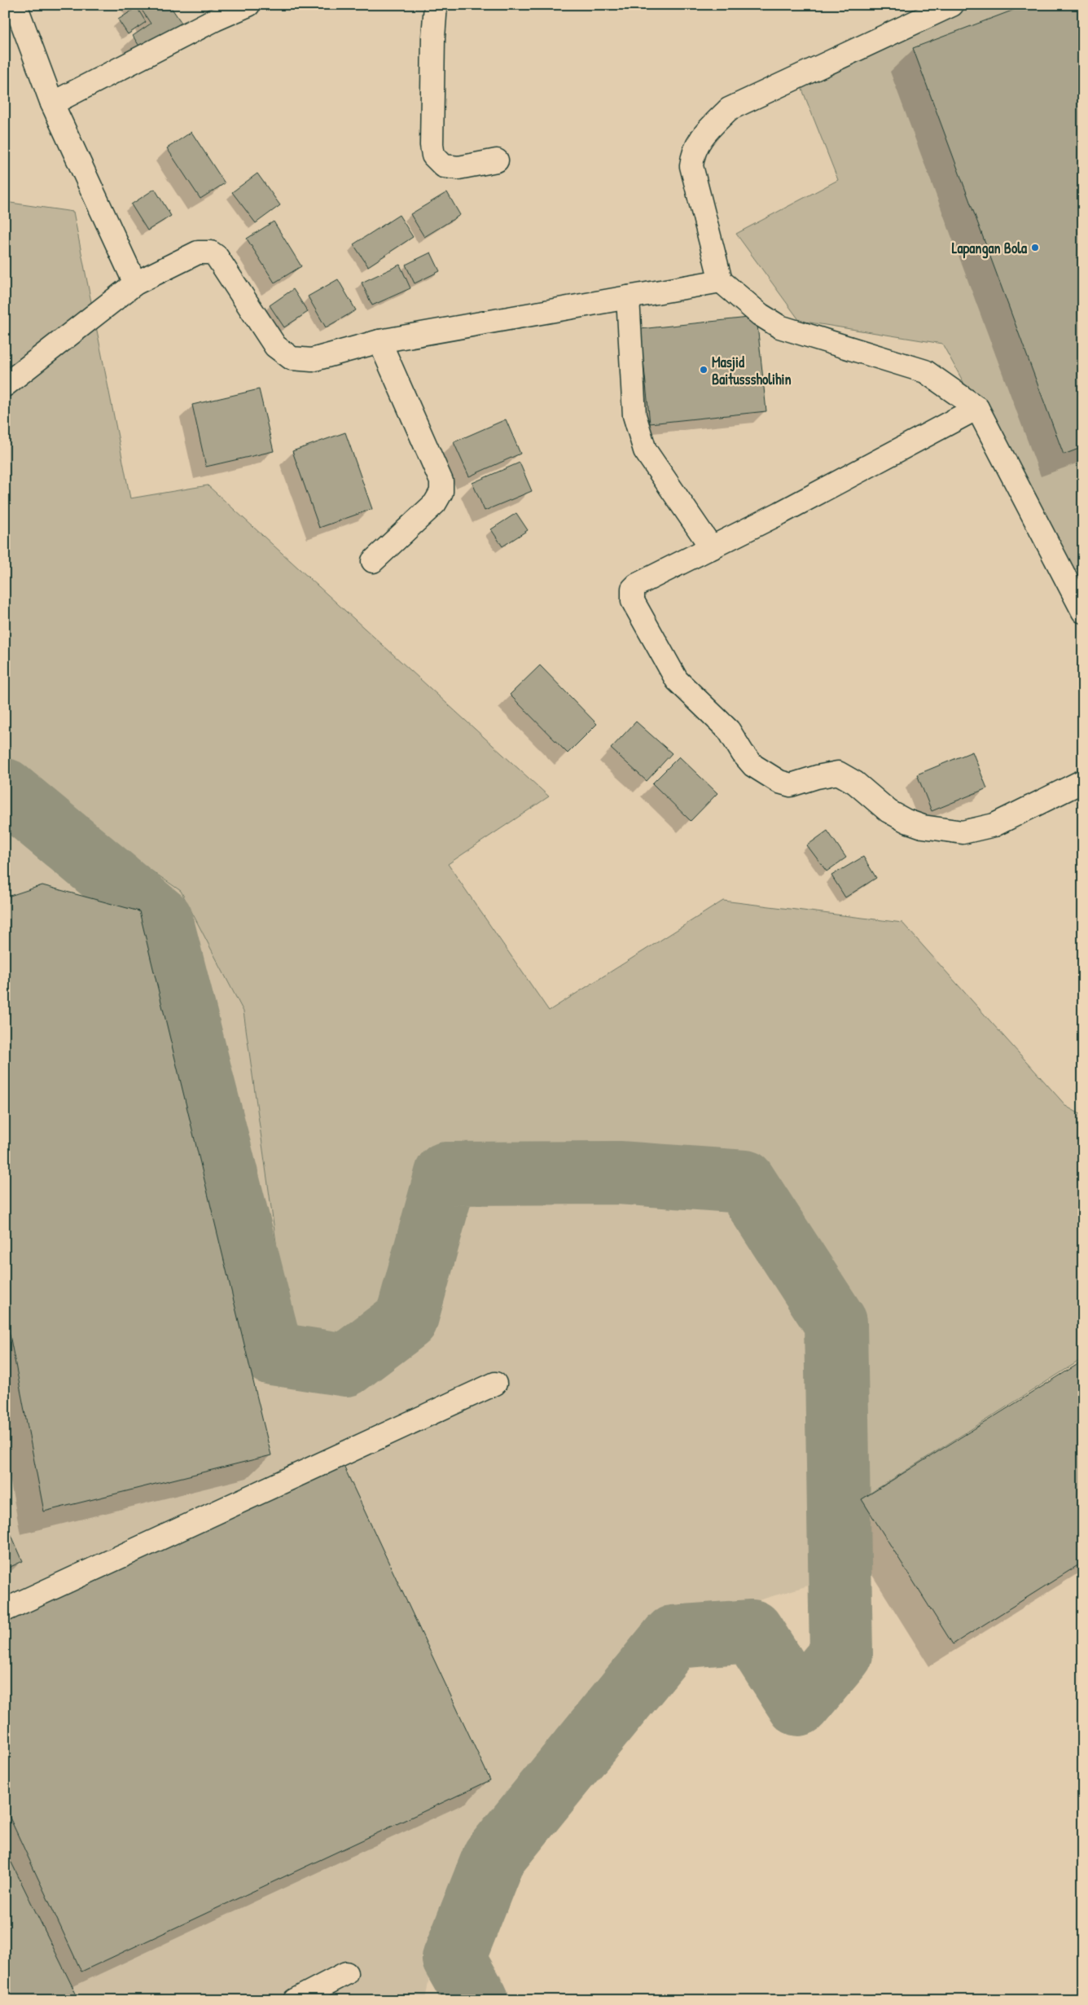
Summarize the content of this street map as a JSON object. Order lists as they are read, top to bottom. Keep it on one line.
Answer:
{"places":["Lapangan Bola","Masjid Baitusssholihin"]}
